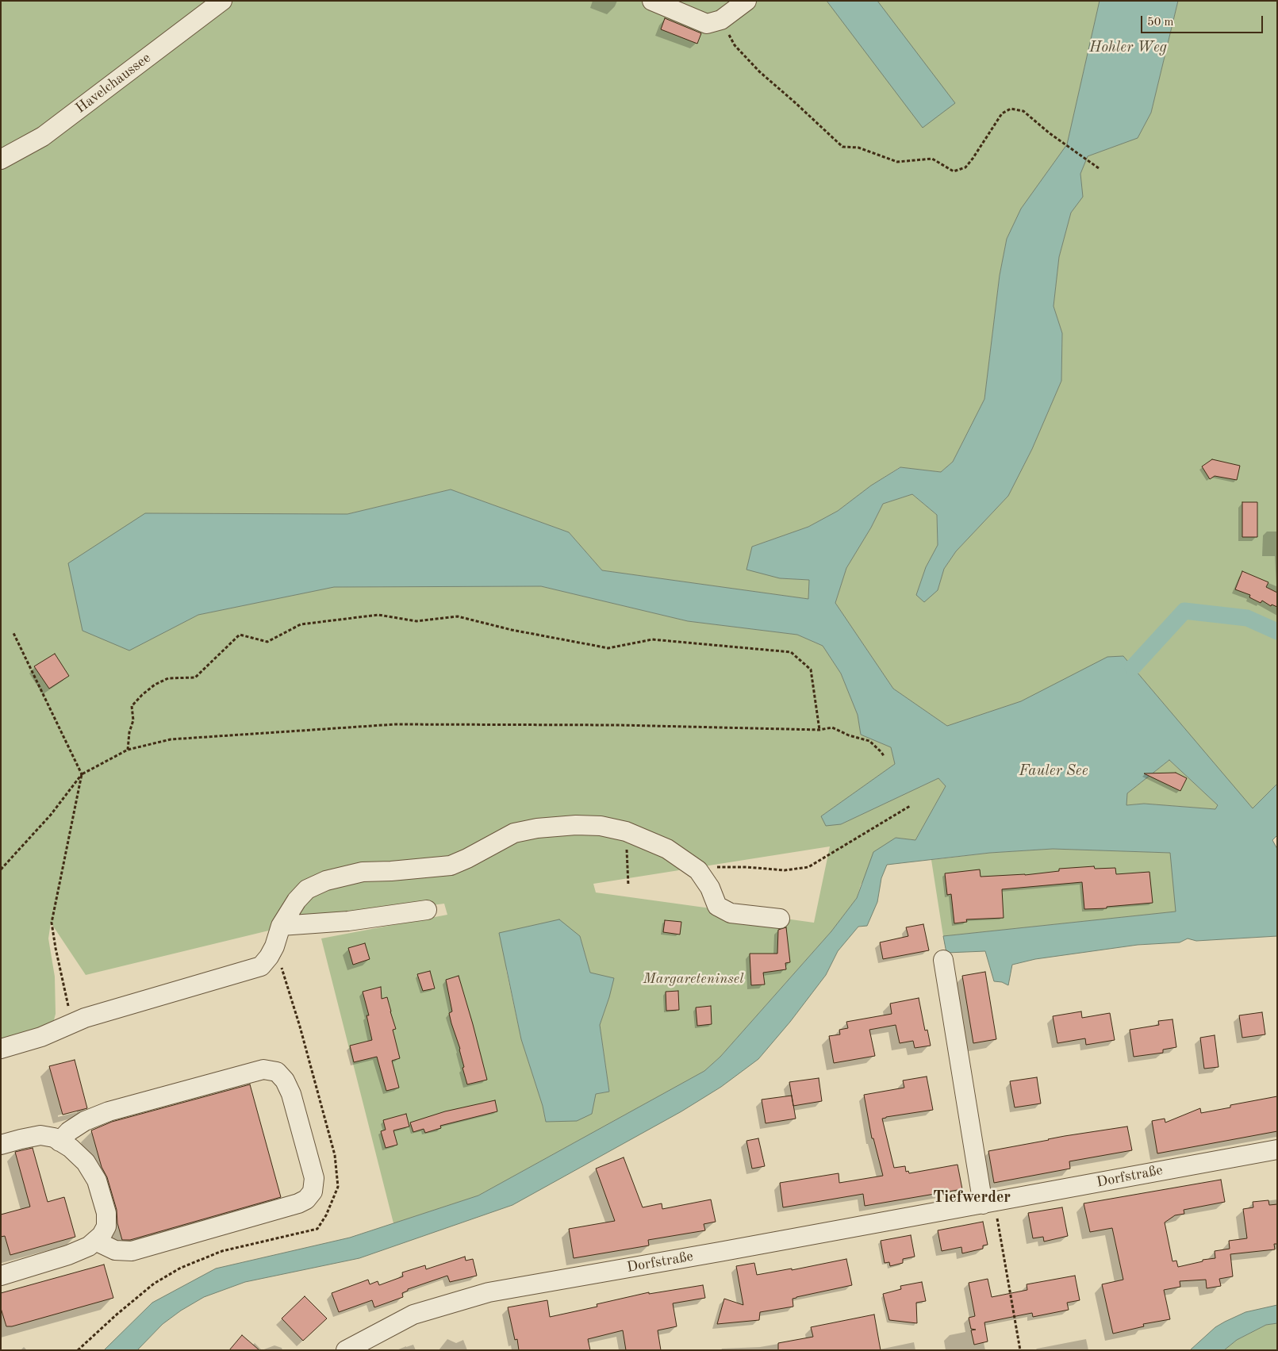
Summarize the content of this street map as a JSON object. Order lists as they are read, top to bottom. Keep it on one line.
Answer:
{"streets":{"street":["Havelchaussee","Dorfstraße"]},"districts":["Tiefwerder"],"water":["Hohler Weg","Fauler See"],"parks":["Margareteninsel"],"scale_bar":"50 m"}
